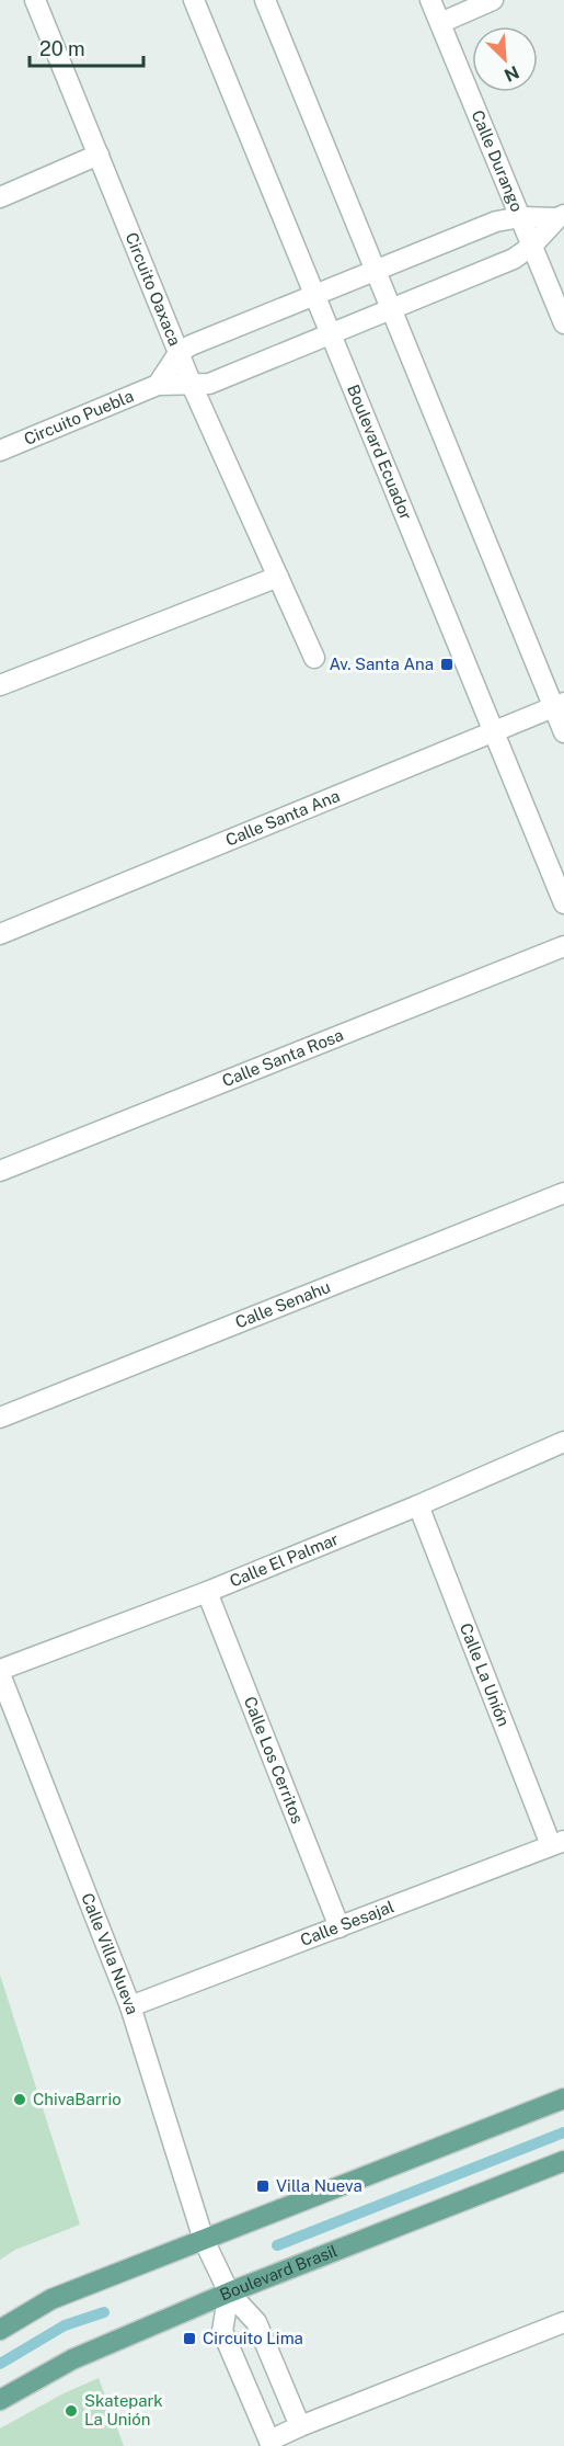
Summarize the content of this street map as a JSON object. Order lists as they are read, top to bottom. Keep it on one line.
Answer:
{"streets":{"main road":["Boulevard Brasil"],"street":["Calle Durango","Circuito Oaxaca","Circuito Puebla","Boulevard Ecuador","Calle Santa Ana","Calle Santa Rosa","Calle Senahu","Calle El Palmar","Calle La Unión","Calle Los Cerritos","Calle Sesajal","Calle Villa Nueva"]},"crossings":[["Calle Durango","Circuito Puebla"],["Circuito Oaxaca","Circuito Puebla"],["Circuito Puebla","Boulevard Ecuador"],["Boulevard Ecuador","Calle Santa Ana"],["Calle El Palmar","Calle La Unión"],["Calle El Palmar","Calle Los Cerritos"],["Calle El Palmar","Calle Villa Nueva"],["Calle La Unión","Calle Sesajal"],["Calle Los Cerritos","Calle Sesajal"],["Calle Sesajal","Calle Villa Nueva"],["Calle Villa Nueva","Boulevard Brasil"]],"places":{"transit":["Av. Santa Ana","Villa Nueva","Circuito Lima"],"other":["ChivaBarrio","Skatepark La Unión"]},"scale_bar":"20 m","north":"bottom right"}
